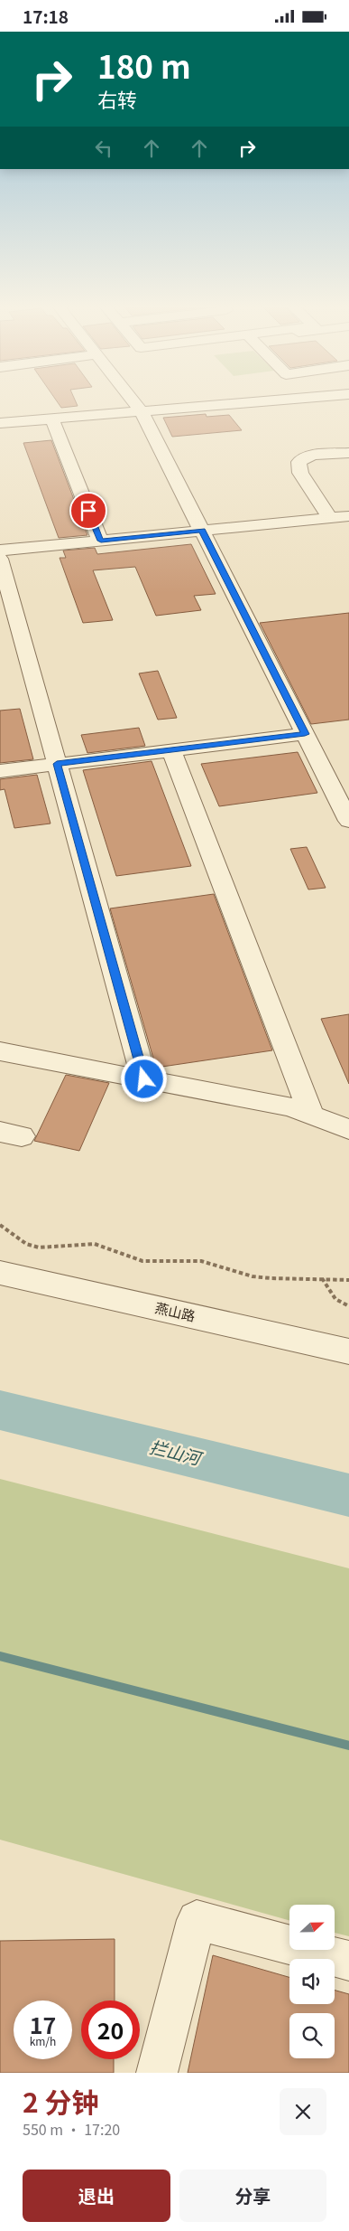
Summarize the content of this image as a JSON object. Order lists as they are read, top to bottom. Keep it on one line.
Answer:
{"streets":{"street":["燕山路"]},"water":["拦山河"],"north":"right","page":{"status":"17:18","turn":["180 m","右转"],"speed":"17 km/h","limit":"20","heading":["2 分钟","550 m · 17:20"],"buttons":["退出","分享"]}}
